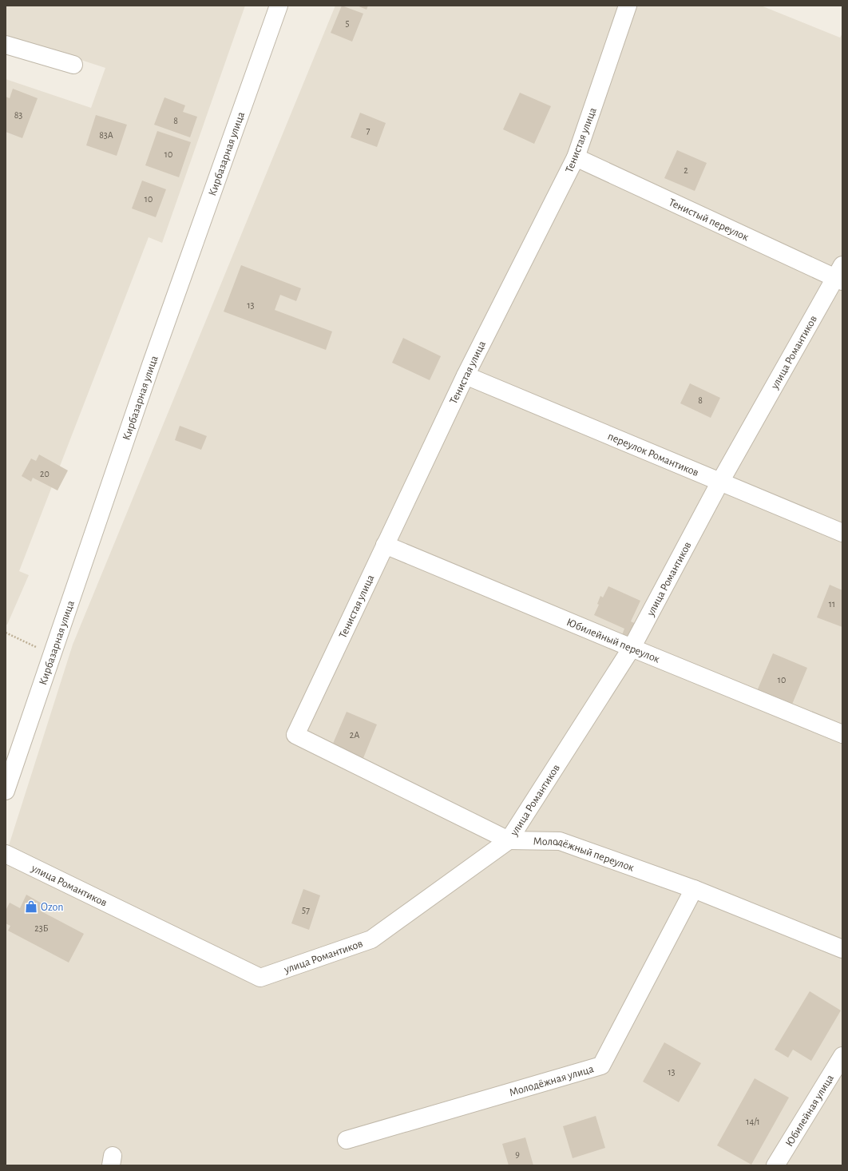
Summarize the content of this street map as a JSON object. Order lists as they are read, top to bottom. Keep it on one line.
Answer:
{"streets":{"street":["Тенистая улица","Кирбазарная улица","Тенистый переулок","улица Романтиков","переулок Романтиков","Юбилейный переулок","Молодёжный переулок","Молодёжная улица","Юбилейная улица"]},"crossings":[["Тенистая улица","Тенистый переулок"],["Тенистая улица","переулок Романтиков"],["Тенистая улица","Юбилейный переулок"],["Тенистая улица","Молодёжный переулок"],["Тенистый переулок","улица Романтиков"],["улица Романтиков","переулок Романтиков"],["улица Романтиков","Юбилейный переулок"],["улица Романтиков","Молодёжный переулок"],["Молодёжный переулок","Молодёжная улица"]],"places":{"shop":["Ozon"]},"house_numbers":["5","83","8","7","83А","10","2","10","13","8","20","11","10","2А","57","23Б","13","14/1","9"]}
